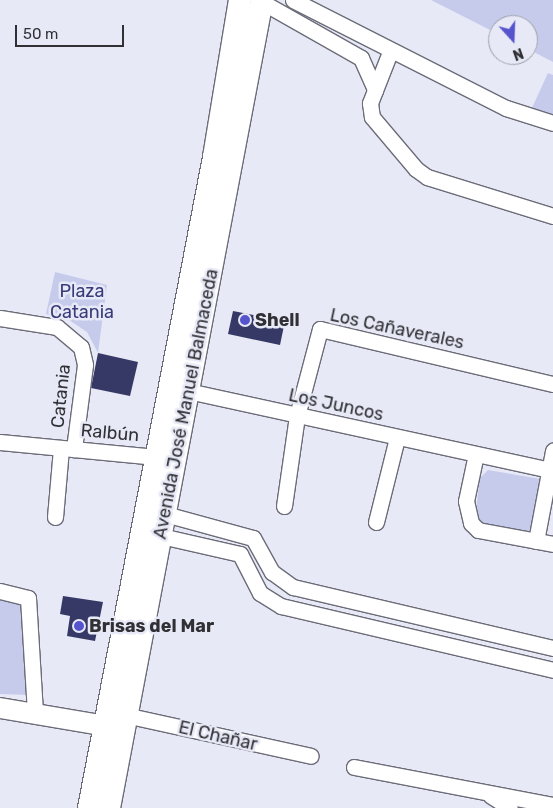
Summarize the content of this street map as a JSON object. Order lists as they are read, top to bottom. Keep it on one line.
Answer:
{"streets":{"main road":["Avenida José Manuel Balmaceda"],"street":["Los Cañaverales","Catania","Los Juncos","Ralbún","El Chañar"]},"crossings":[["Los Cañaverales","Los Juncos"],["Catania","Ralbún"],["Avenida José Manuel Balmaceda","Los Juncos"],["Avenida José Manuel Balmaceda","Ralbún"],["Avenida José Manuel Balmaceda","El Chañar"]],"parks":["Plaza Catania"],"places":["Shell","Brisas del Mar"],"scale_bar":"50 m","north":"bottom"}
